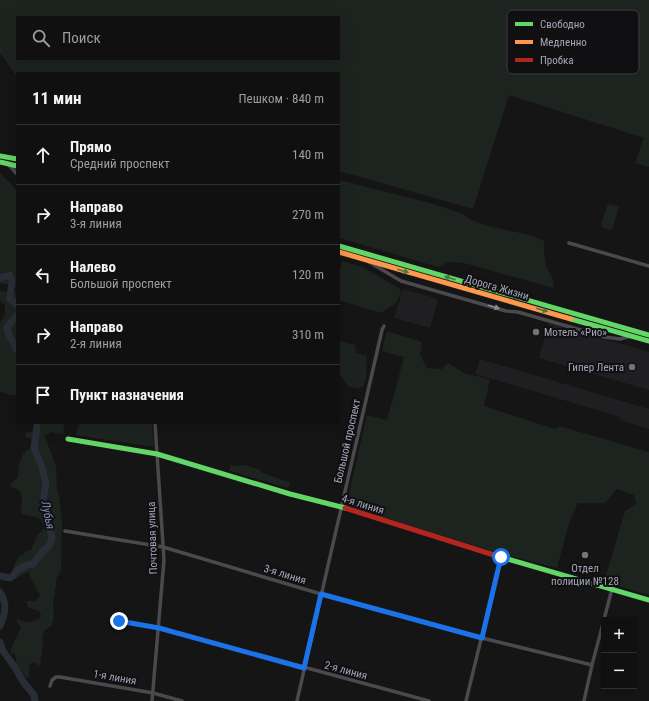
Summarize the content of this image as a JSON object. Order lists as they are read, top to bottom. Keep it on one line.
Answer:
{"streets":{"main road":["Дорога Жизни","4-я линия"],"street":["Большой проспект","Почтовая улица","3-я линия","2-я линия","1-я линия"]},"crossings":[["Большой проспект","4-я линия"],["Большой проспект","3-я линия"],["Большой проспект","2-я линия"],["4-я линия","Почтовая улица"],["Почтовая улица","3-я линия"],["Почтовая улица","2-я линия"],["Почтовая улица","1-я линия"]],"water":["Лубья"],"places":["Мотель «Рио»","Гипер Лента","Отдел полиции №128"],"legend":["Свободно","Медленно","Пробка"],"page":{"search":"Поиск","heading":["11 мин","Пешком · 840 m"],"list":[["Прямо","Средний проспект","140 m"],["Направо","3-я линия","270 m"],["Налево","Большой проспект","120 m"],["Направо","2-я линия","310 m"],"Пункт назначения"],"map_buttons":["+","−"]}}
